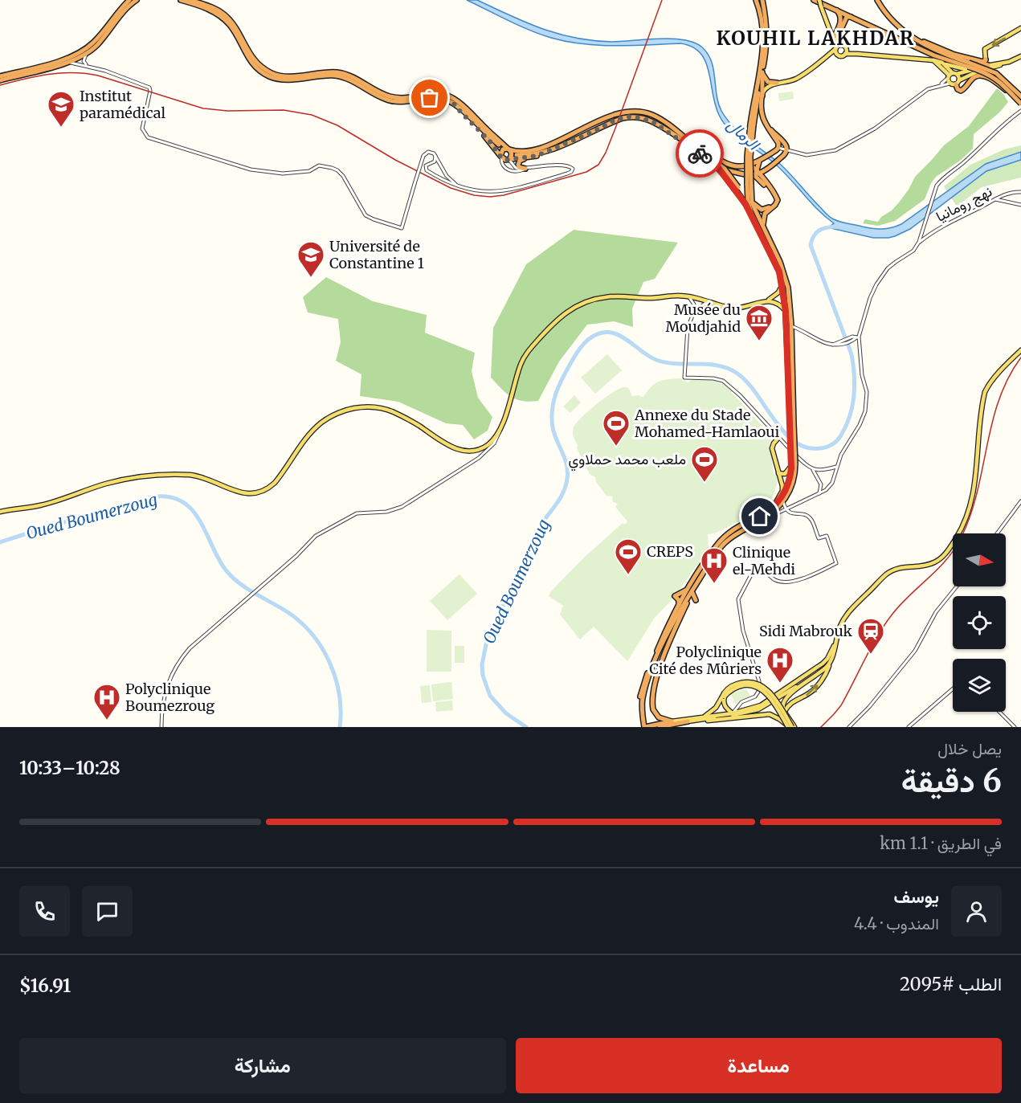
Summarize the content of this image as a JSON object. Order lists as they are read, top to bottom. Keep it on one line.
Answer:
{"streets":{"street":["نهج رومانيا"]},"districts":["KOUHIL LAKHDAR"],"water":["الرمال","Oued Boumerzoug"],"places":{"school or university":["Institut paramédical","Université de Constantine 1"],"museum":["Musée du Moudjahid"],"sports":["Annexe du Stade Mohamed-Hamlaoui","ملعب محمد حملاوي","CREPS"],"hospital":["Clinique el-Mehdi","Polyclinique Cité des Mûriers","Polyclinique Boumezroug"],"station":["Sidi Mabrouk"]},"north":"right","page":{"heading":["6 دقيقة","يصل خلال","10:28–10:33"],"panel":["يوسف","المندوب · 4.4","الطلب #2095","$16.91"],"bar":"في الطريق · 1.1 km","buttons":["مساعدة","مشاركة"]}}
